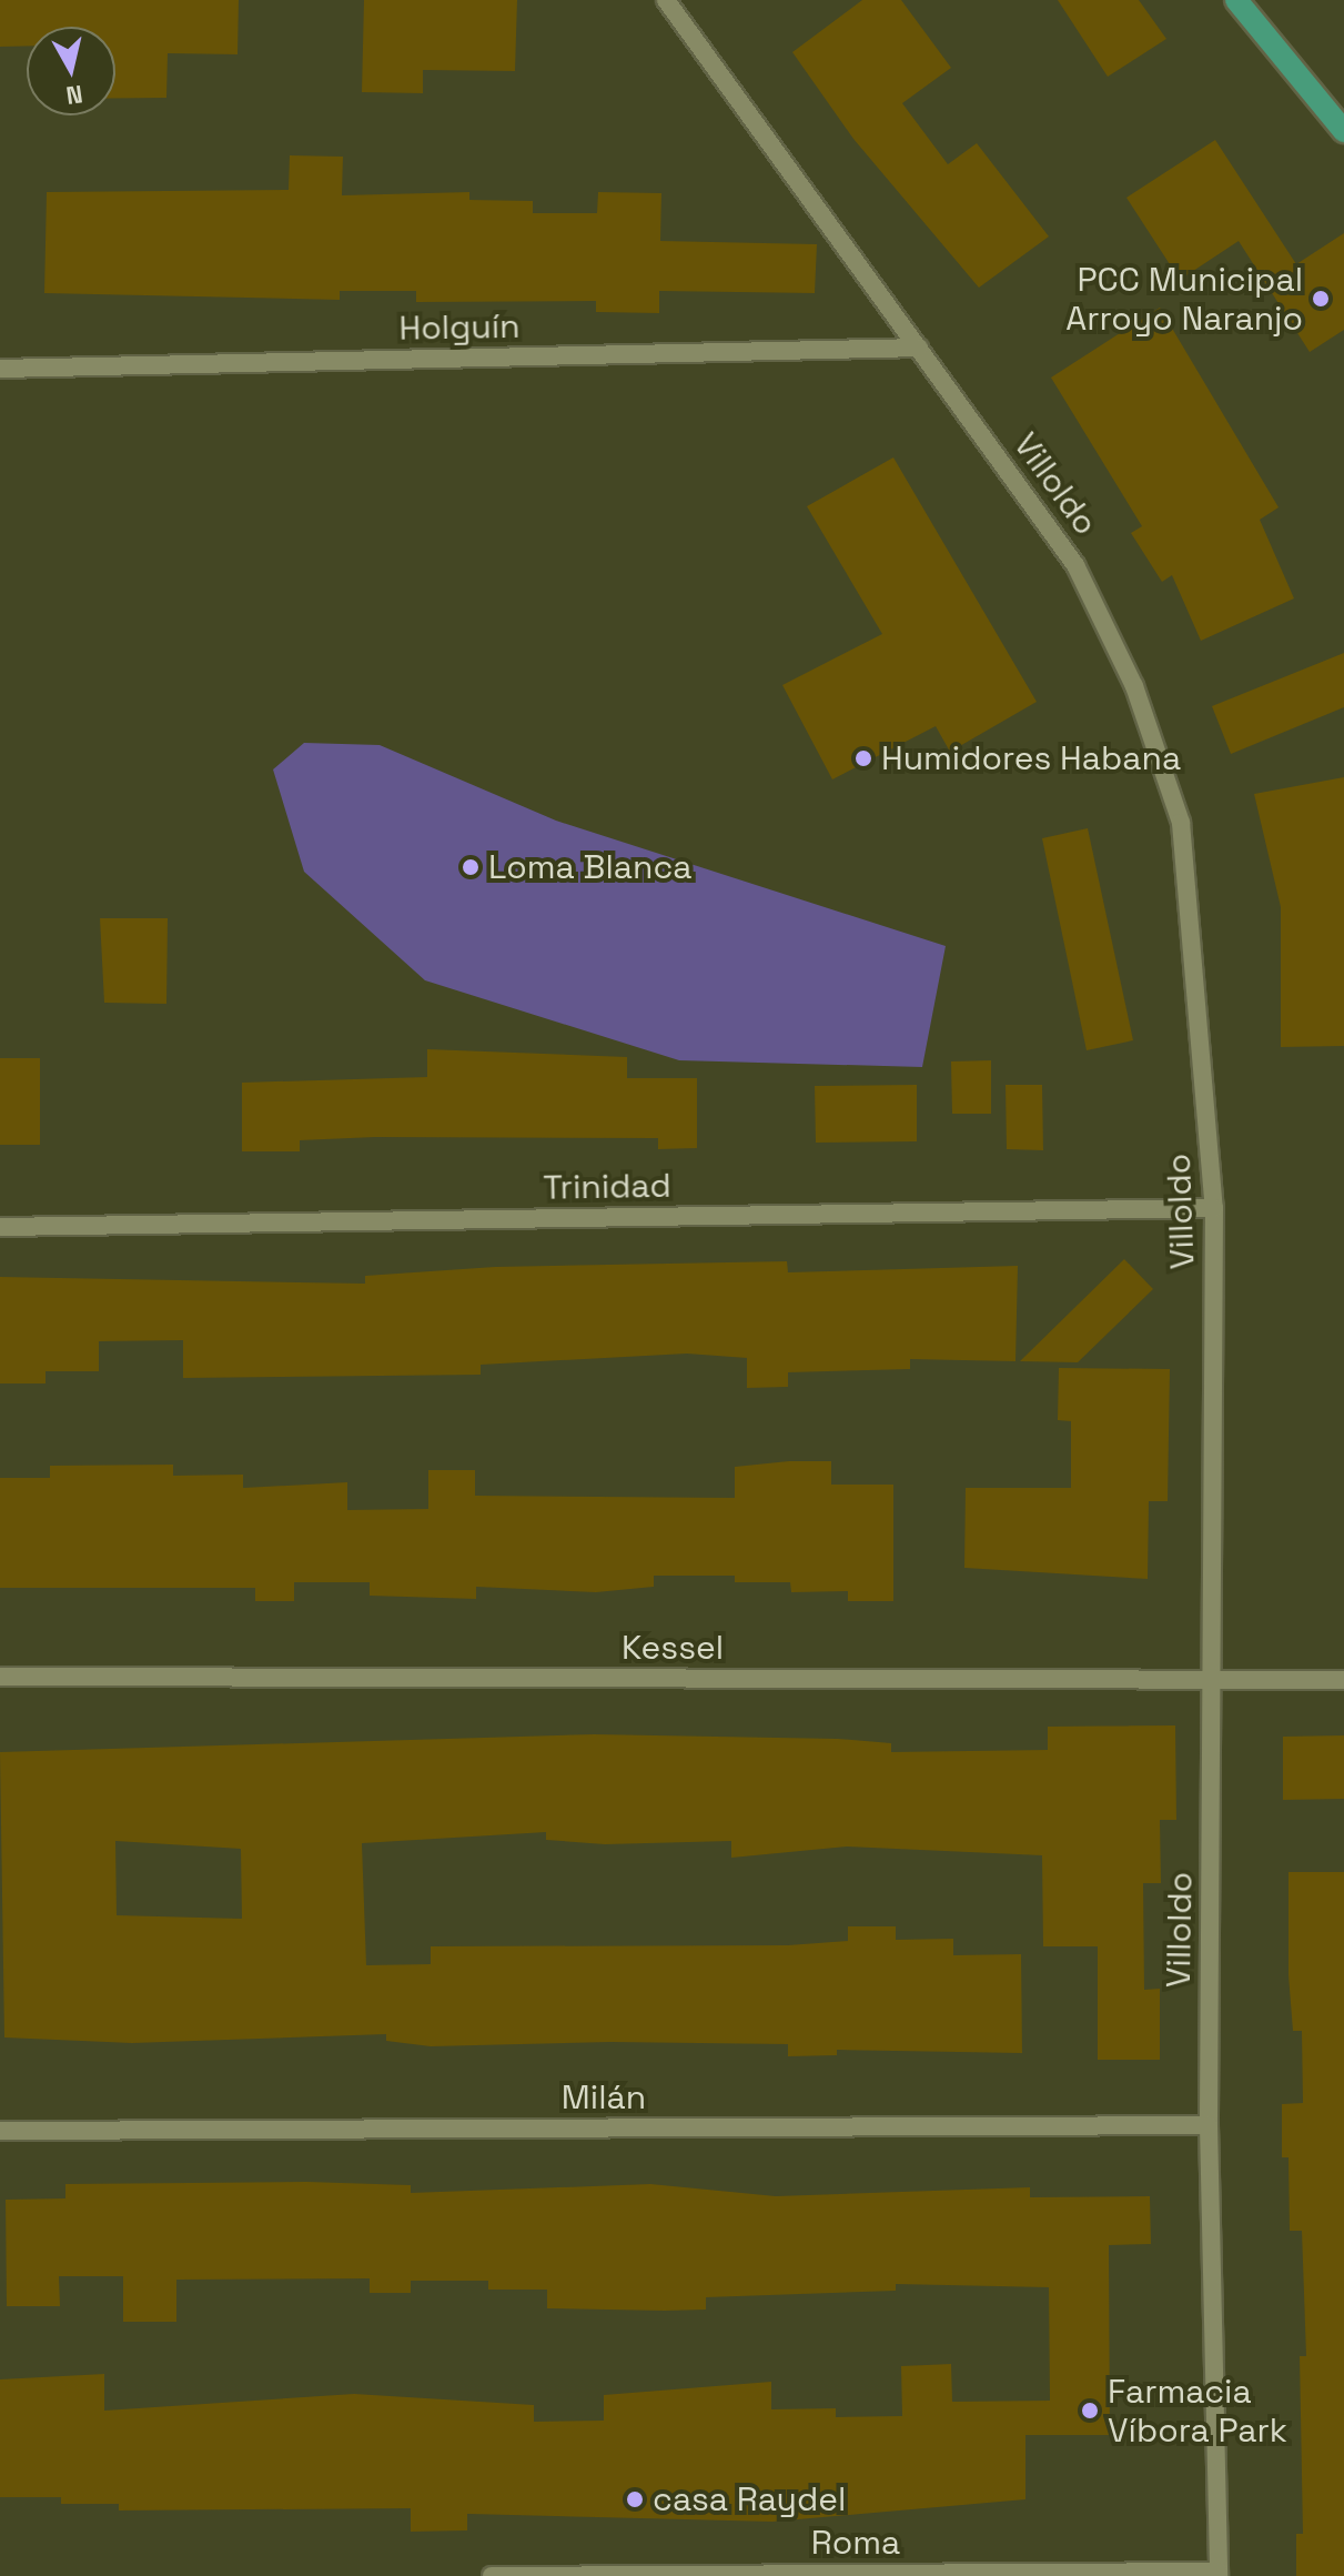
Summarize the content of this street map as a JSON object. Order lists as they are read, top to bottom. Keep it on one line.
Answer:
{"streets":{"street":["Holguín","Villoldo","Trinidad","Kessel","Milán","Roma"]},"crossings":[["Holguín","Villoldo"],["Villoldo","Trinidad"],["Villoldo","Kessel"],["Villoldo","Milán"],["Villoldo","Roma"]],"places":["PCC Municipal Arroyo Naranjo","Humidores Habana","Loma Blanca","Farmacia Víbora Park","casa Raydel"],"north":"bottom"}
